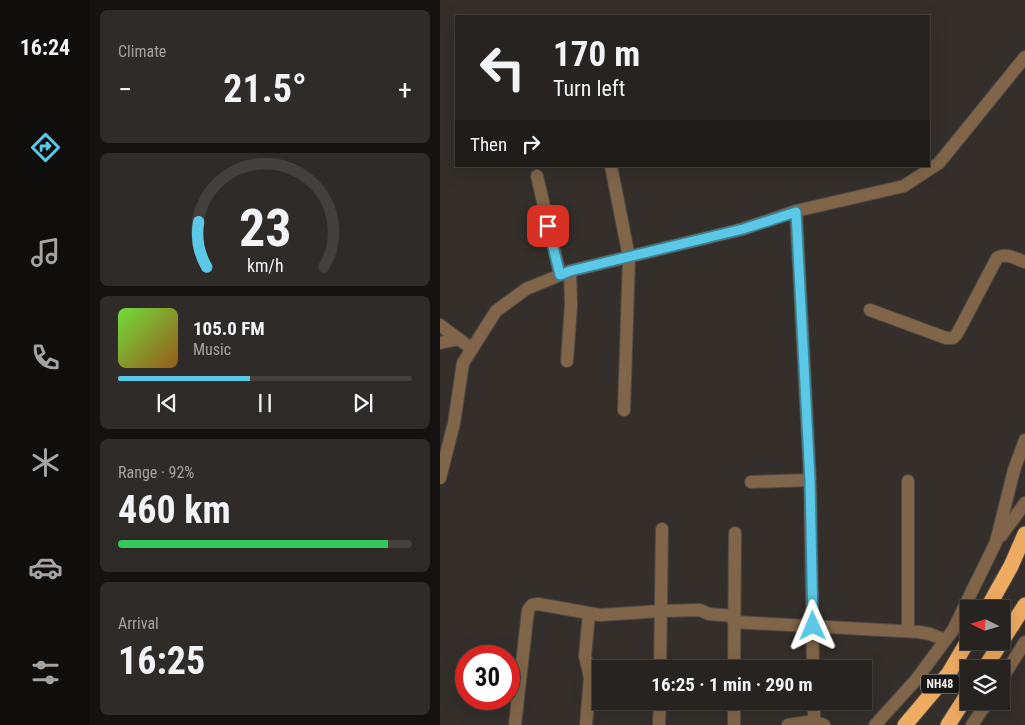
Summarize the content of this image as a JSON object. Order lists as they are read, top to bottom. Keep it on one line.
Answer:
{"streets":{"highway":["NH48"]},"north":"left","page":{"tabs":"16:24","tile":["Climate",["Range · 92%","460 km"],["Arrival","16:25"]],"turn":["170 m","Turn left"],"heat":["−","21.5°","+"],"then":"Then","song":["105.0 FM","Music"],"limit":"30","trip":"16:25 · 1 min · 290 m","gauge":["23","km/h"]}}
